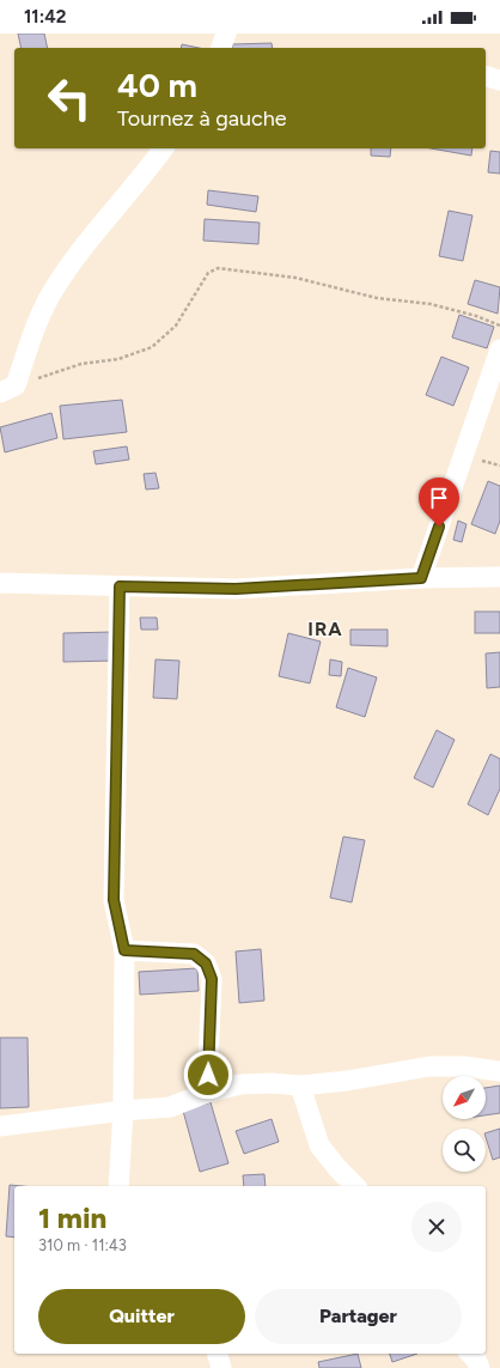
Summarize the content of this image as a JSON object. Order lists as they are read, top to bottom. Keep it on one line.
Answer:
{"districts":["IRA"],"north":"bottom left","page":{"status":"11:42","turn":["40 m","Tournez à gauche"],"heading":["1 min","310 m · 11:43"],"buttons":["Quitter","Partager"]}}
